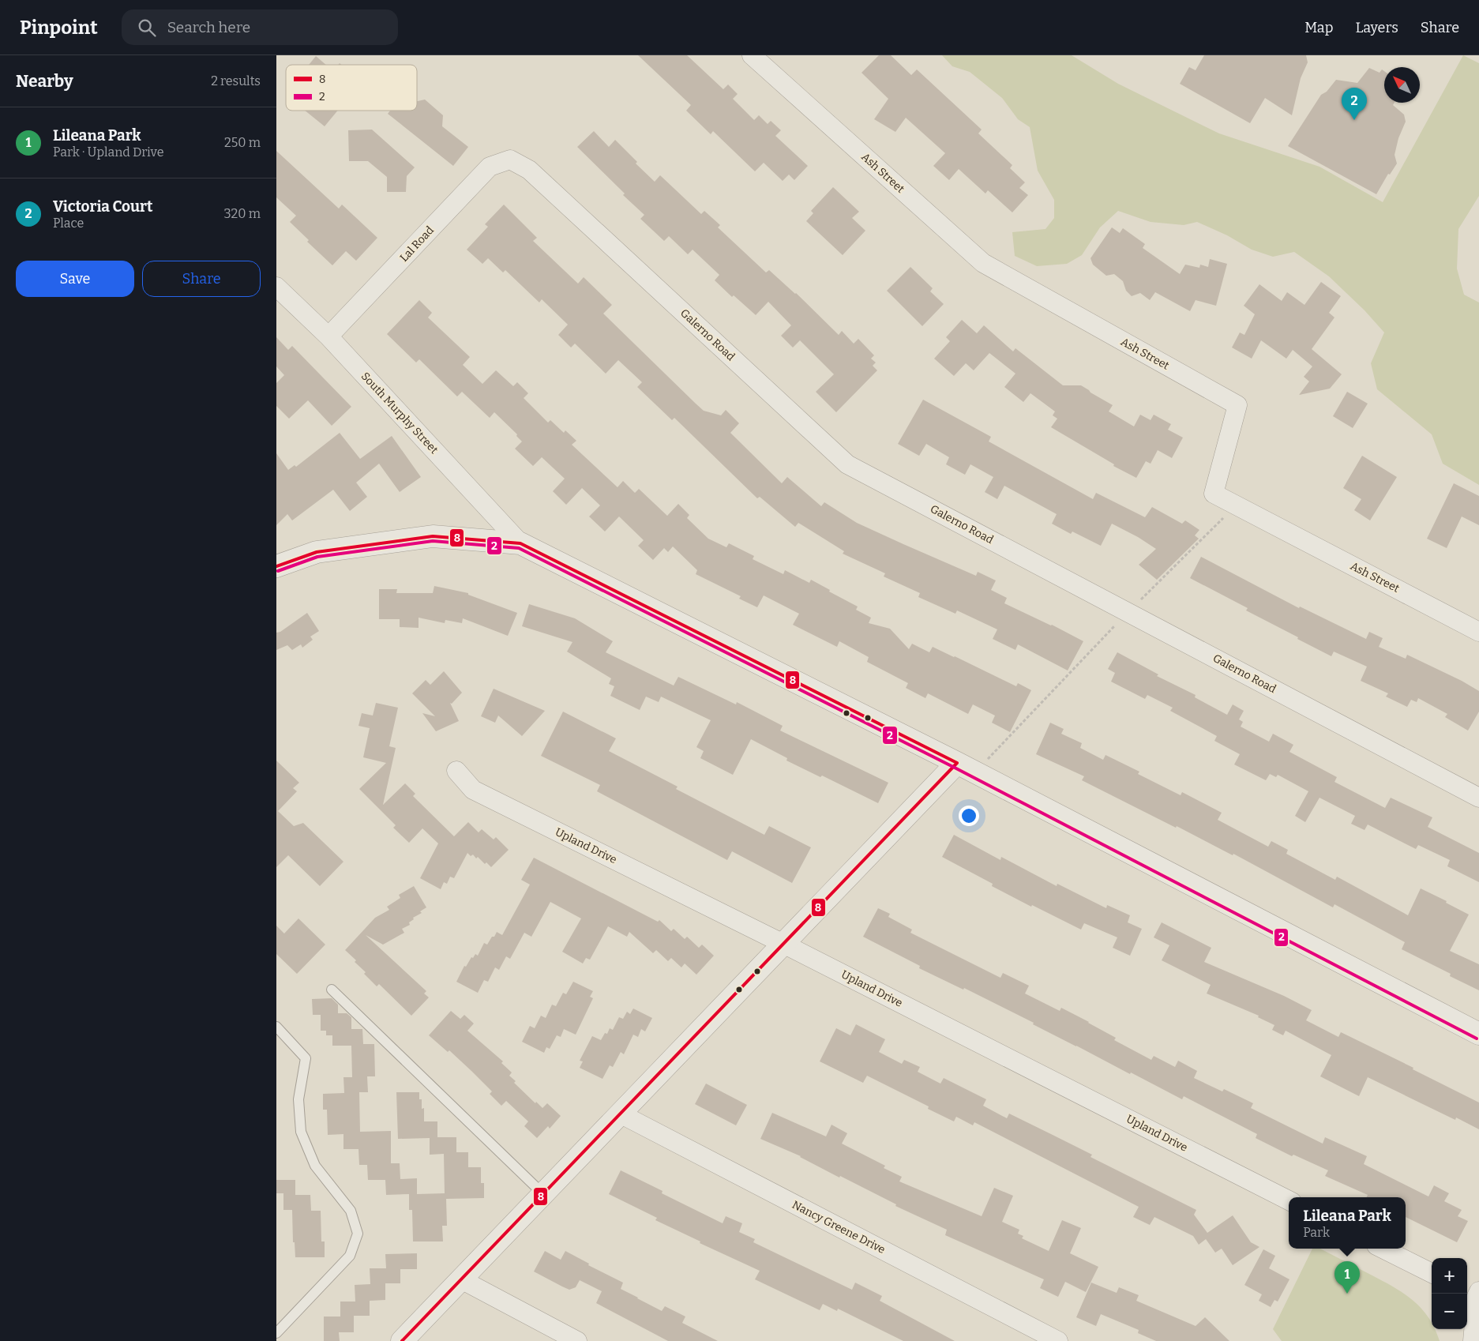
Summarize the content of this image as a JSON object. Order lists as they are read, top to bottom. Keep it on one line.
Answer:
{"streets":{"street":["Ash Street","Lal Road","Galerno Road","South Murphy Street","Upland Drive","Nancy Greene Drive"]},"crossings":[["Lal Road","Galerno Road"],["Lal Road","South Murphy Street"]],"lines":["transit line 8","transit line 2"],"legend":["8","2"],"north":"top left","page":{"header":"Pinpoint","search":"Search here","nav":["Map","Layers","Share"],"heading":["Nearby","2 results"],"pins":["2","1"],"list":[{"mark":"1","name":"Lileana Park","note":"Park · Upland Drive","value":"250 m"},{"mark":"2","name":"Victoria Court","note":"Place","value":"320 m"}],"buttons":["Save","Share"],"popup":["Lileana Park","Park"],"map_buttons":["+","−"]}}
